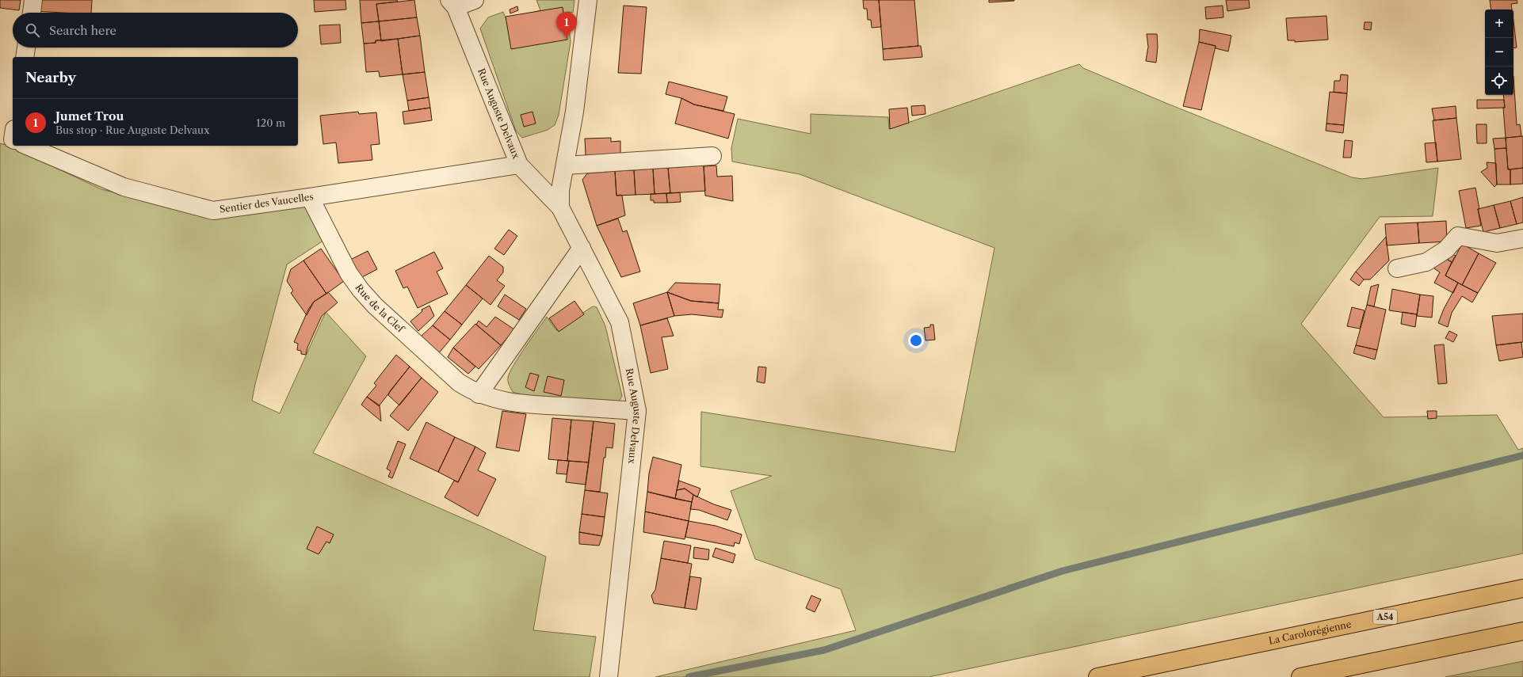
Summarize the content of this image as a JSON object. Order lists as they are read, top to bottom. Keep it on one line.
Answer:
{"streets":{"highway":["A54","La Carolorégienne"],"street":["Rue Auguste Delvaux","Sentier des Vaucelles","Rue de la Clef"]},"crossings":[["Rue Auguste Delvaux","Sentier des Vaucelles"],["Rue Auguste Delvaux","Rue de la Clef"],["Sentier des Vaucelles","Rue de la Clef"]],"page":{"map_buttons":["+","−"],"pins":"1","search":"Search here","heading":"Nearby","list":[{"mark":"1","name":"Jumet Trou","note":"Bus stop · Rue Auguste Delvaux","value":"120 m"}]}}
